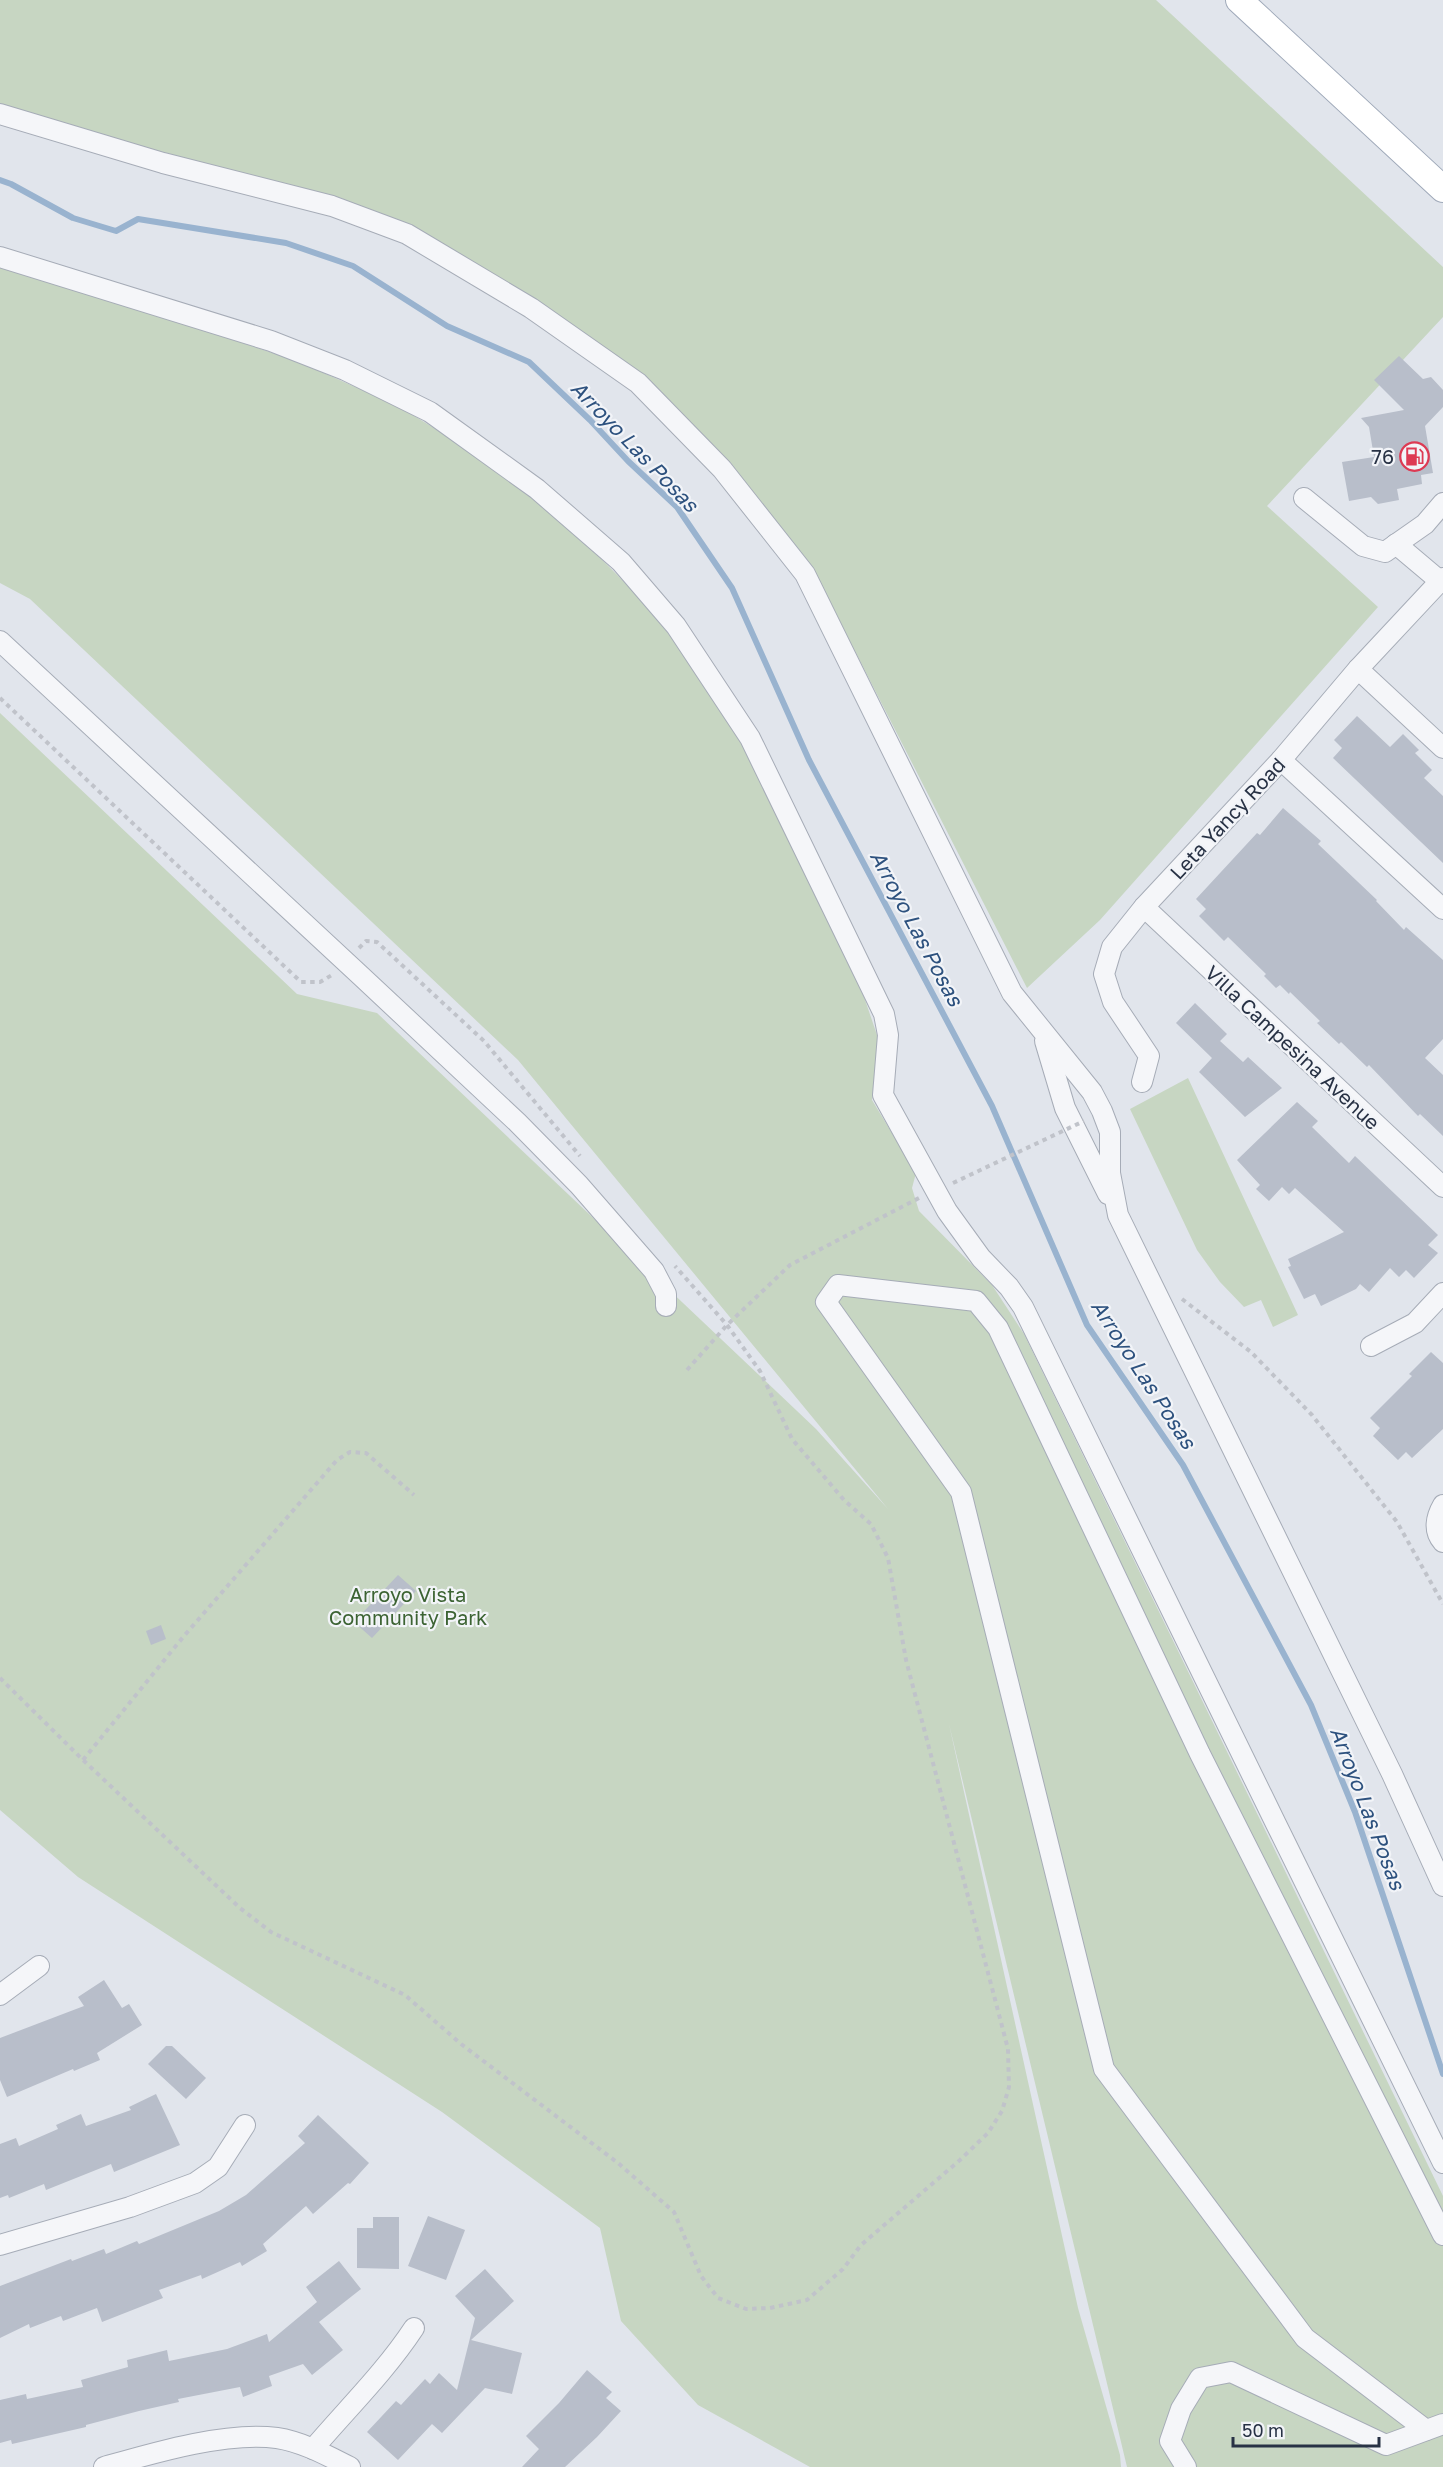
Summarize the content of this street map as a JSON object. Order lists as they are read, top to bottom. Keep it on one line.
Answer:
{"streets":{"street":["Leta Yancy Road","Villa Campesina Avenue"]},"crossings":[["Leta Yancy Road","Villa Campesina Avenue"]],"water":["Arroyo Las Posas"],"parks":["Arroyo Vista Community Park"],"places":{"fuel station":["76"]},"scale_bar":"50 m"}
